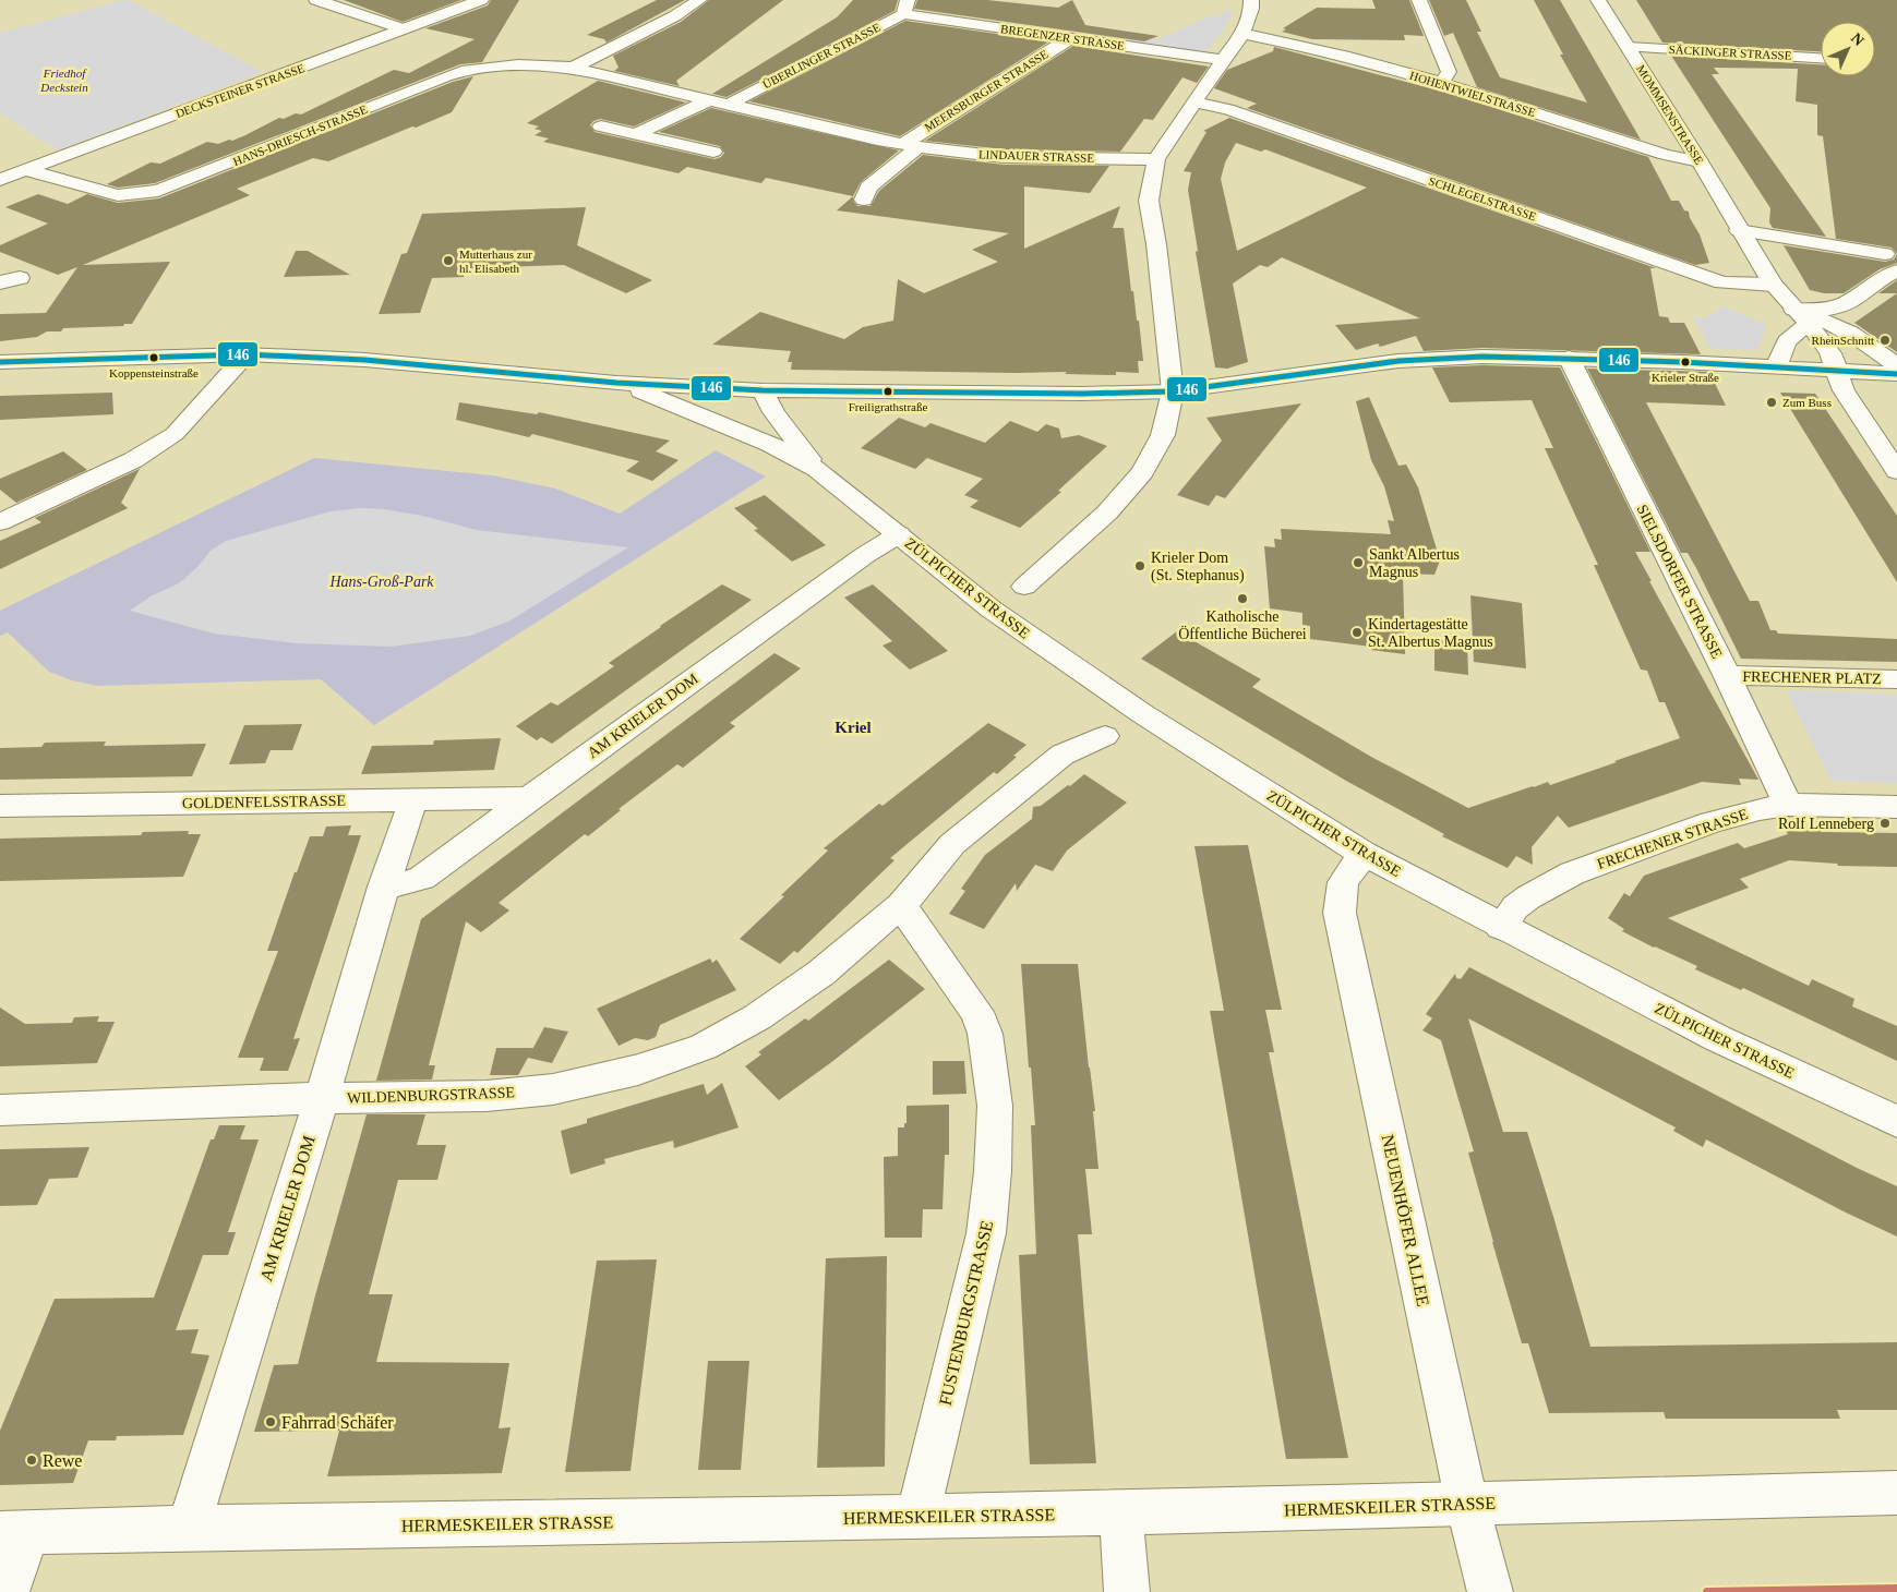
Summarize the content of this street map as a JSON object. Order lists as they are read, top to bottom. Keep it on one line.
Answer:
{"streets":{"street":["BREGENZER STRASSE","SÄCKINGER STRASSE","ÜBERLINGER STRASSE","DECKSTEINER STRASSE","MEERSBURGER STRASSE","HOHENTWIELSTRASSE","MOMMSENSTRASSE","HANS-DRIESCH-STRASSE","LINDAUER STRASSE","SCHLEGELSTRASSE","SIELSDORFER STRASSE","ZÜLPICHER STRASSE","FRECHENER PLATZ","AM KRIELER DOM","GOLDENFELSSTRASSE","FRECHENER STRASSE","WILDENBURGSTRASSE","NEUENHÖFER ALLEE","FUSTENBURGSTRASSE","HERMESKEILER STRASSE"]},"crossings":[["BREGENZER STRASSE","ÜBERLINGER STRASSE"],["BREGENZER STRASSE","MEERSBURGER STRASSE"],["SÄCKINGER STRASSE","MOMMSENSTRASSE"],["ÜBERLINGER STRASSE","LINDAUER STRASSE"],["DECKSTEINER STRASSE","HANS-DRIESCH-STRASSE"],["MEERSBURGER STRASSE","LINDAUER STRASSE"],["HOHENTWIELSTRASSE","MOMMSENSTRASSE"],["MOMMSENSTRASSE","SCHLEGELSTRASSE"],["HANS-DRIESCH-STRASSE","LINDAUER STRASSE"],["SIELSDORFER STRASSE","FRECHENER PLATZ"],["SIELSDORFER STRASSE","FRECHENER STRASSE"],["ZÜLPICHER STRASSE","AM KRIELER DOM"],["ZÜLPICHER STRASSE","FRECHENER STRASSE"],["ZÜLPICHER STRASSE","NEUENHÖFER ALLEE"],["AM KRIELER DOM","GOLDENFELSSTRASSE"],["AM KRIELER DOM","WILDENBURGSTRASSE"],["AM KRIELER DOM","HERMESKEILER STRASSE"],["WILDENBURGSTRASSE","FUSTENBURGSTRASSE"],["NEUENHÖFER ALLEE","HERMESKEILER STRASSE"],["FUSTENBURGSTRASSE","HERMESKEILER STRASSE"]],"districts":["Kriel"],"parks":["Friedhof Deckstein","Hans-Groß-Park"],"places":["Mutterhaus zur hl. Elisabeth","RheinSchnitt","Koppensteinstraße","Krieler Straße","Freiligrathstraße","Zum Buss","Sankt Albertus Magnus","Krieler Dom (St. Stephanus)","Katholische Öffentliche Bücherei","Kindertagestätte St. Albertus Magnus","Rolf Lenneberg","Fahrrad Schäfer","Rewe"],"lines":["transit line 146"],"north":"top right"}
